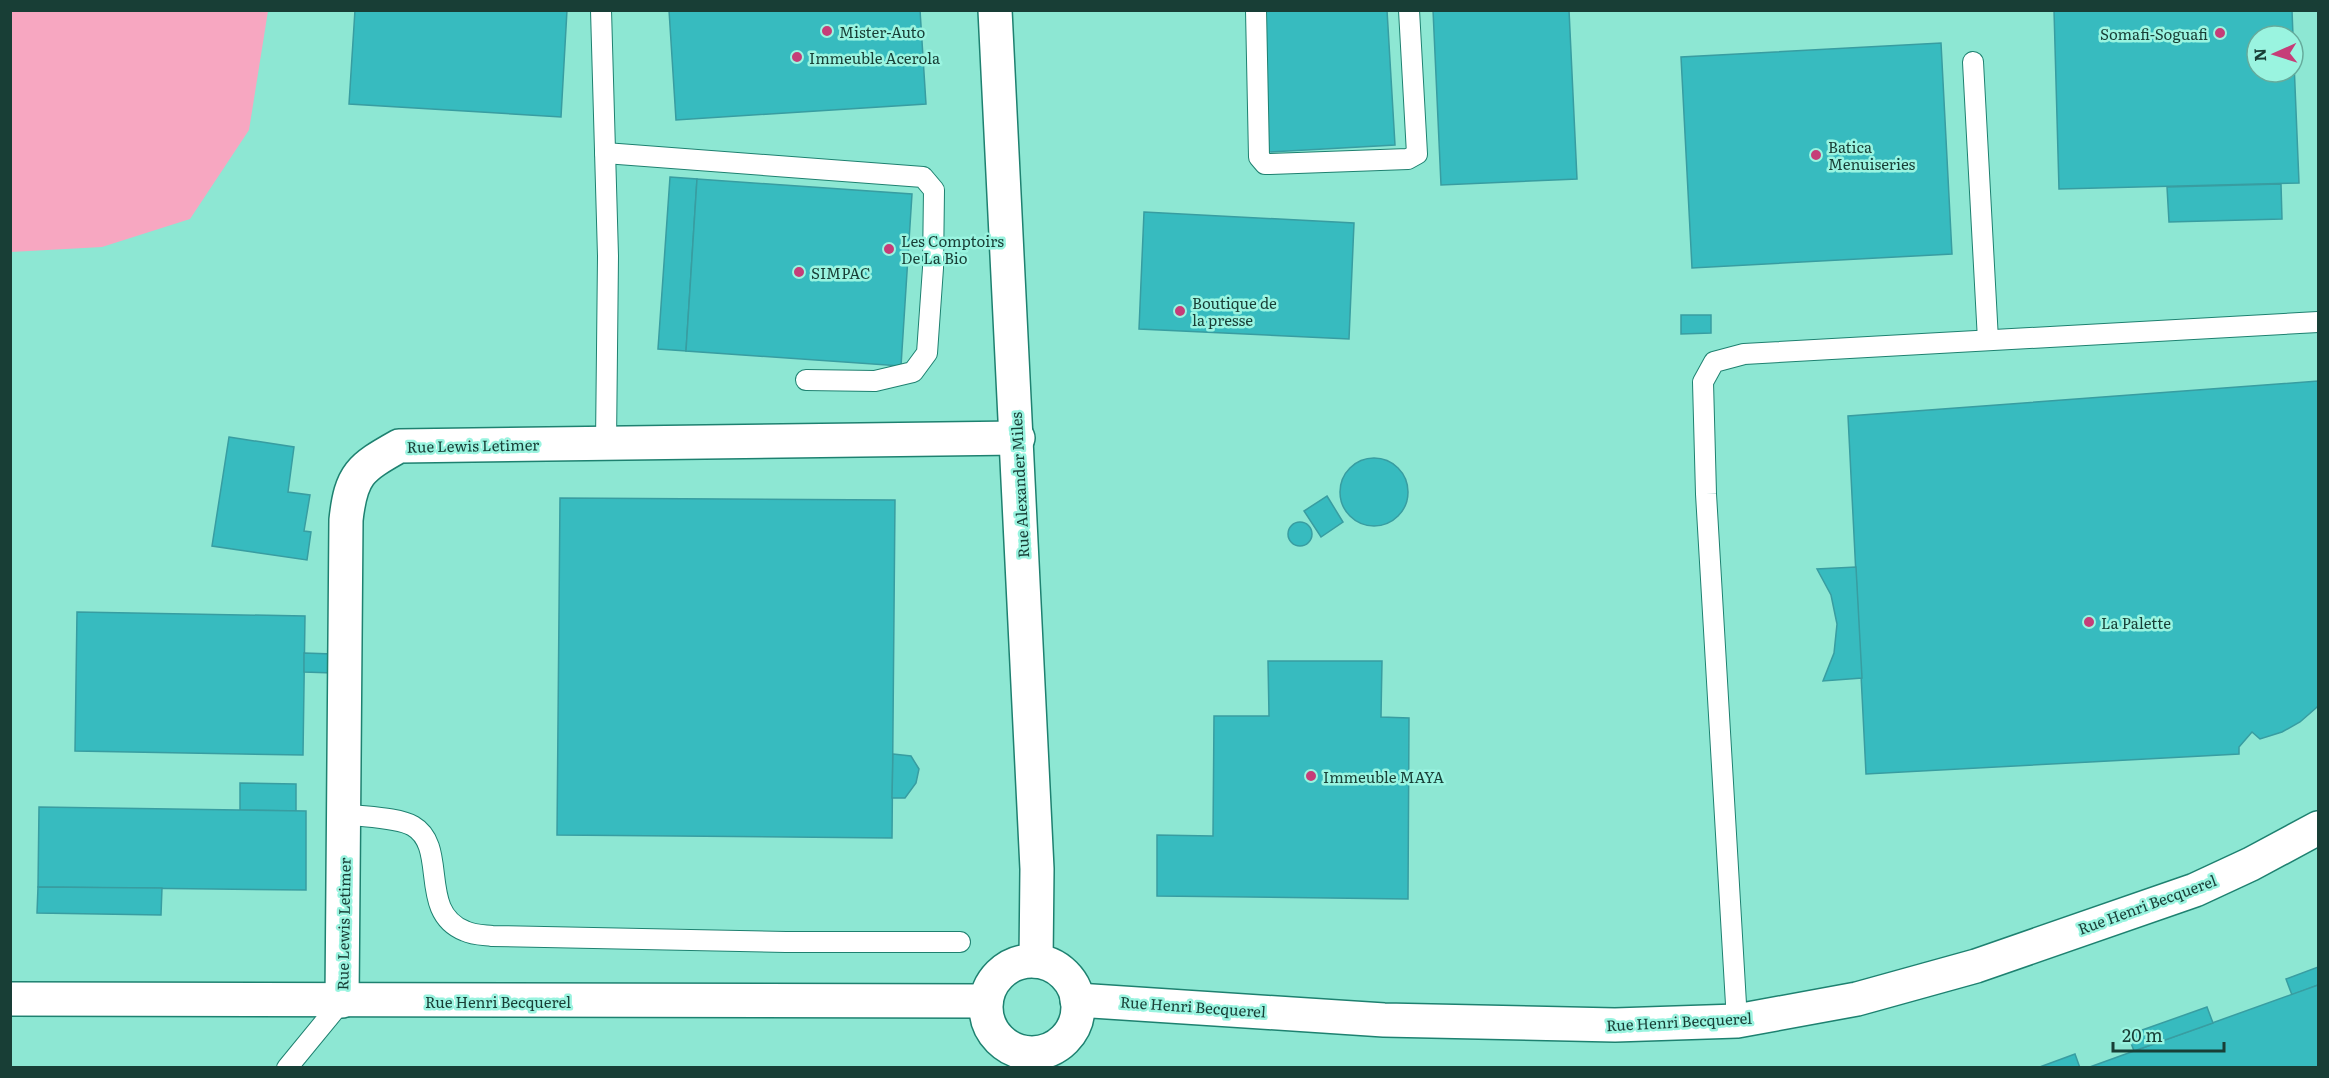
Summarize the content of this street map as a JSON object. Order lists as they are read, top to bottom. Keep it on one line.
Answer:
{"streets":{"street":["Rue Lewis Letimer","Rue Alexander Miles","Rue Henri Becquerel"]},"crossings":[["Rue Lewis Letimer","Rue Alexander Miles"],["Rue Lewis Letimer","Rue Henri Becquerel"],["Rue Alexander Miles","Rue Henri Becquerel"]],"places":["Mister-Auto","Somafi-Soguafi","Immeuble Acerola","Batica Menuiseries","Les Comptoirs De La Bio","SIMPAC","Boutique de la presse","La Palette","Immeuble MAYA"],"scale_bar":"20 m","north":"left"}
